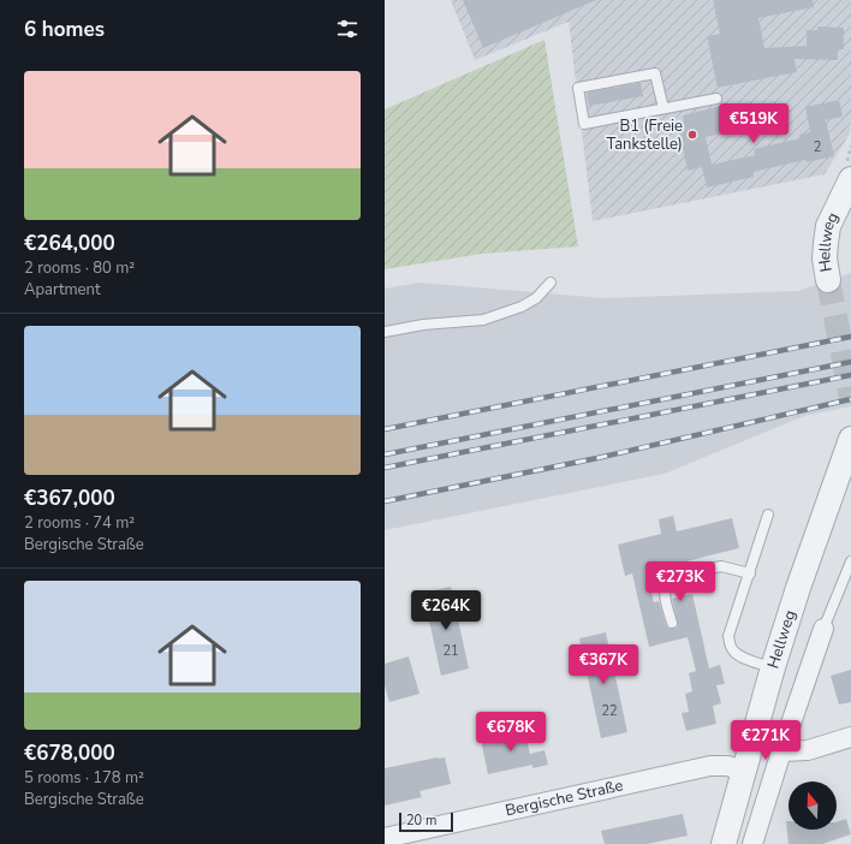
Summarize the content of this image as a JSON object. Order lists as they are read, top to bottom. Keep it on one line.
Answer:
{"streets":{"street":["Hellweg","Bergische Straße"]},"crossings":[["Hellweg","Bergische Straße"]],"places":["B1 (Freie Tankstelle)"],"house_numbers":["2","21","22"],"scale_bar":"20 m","north":"top","page":{"heading":"6 homes","list":[{"name":"€264,000","note":"2 rooms · 80 m² · Apartment"},{"name":"€367,000","note":"2 rooms · 74 m² · Bergische Straße"},{"name":"€678,000","note":"5 rooms · 178 m² · Bergische Straße"}],"price":["€519K","€273K","€264K","€367K","€678K","€271K"],"scale":"20 m"}}
